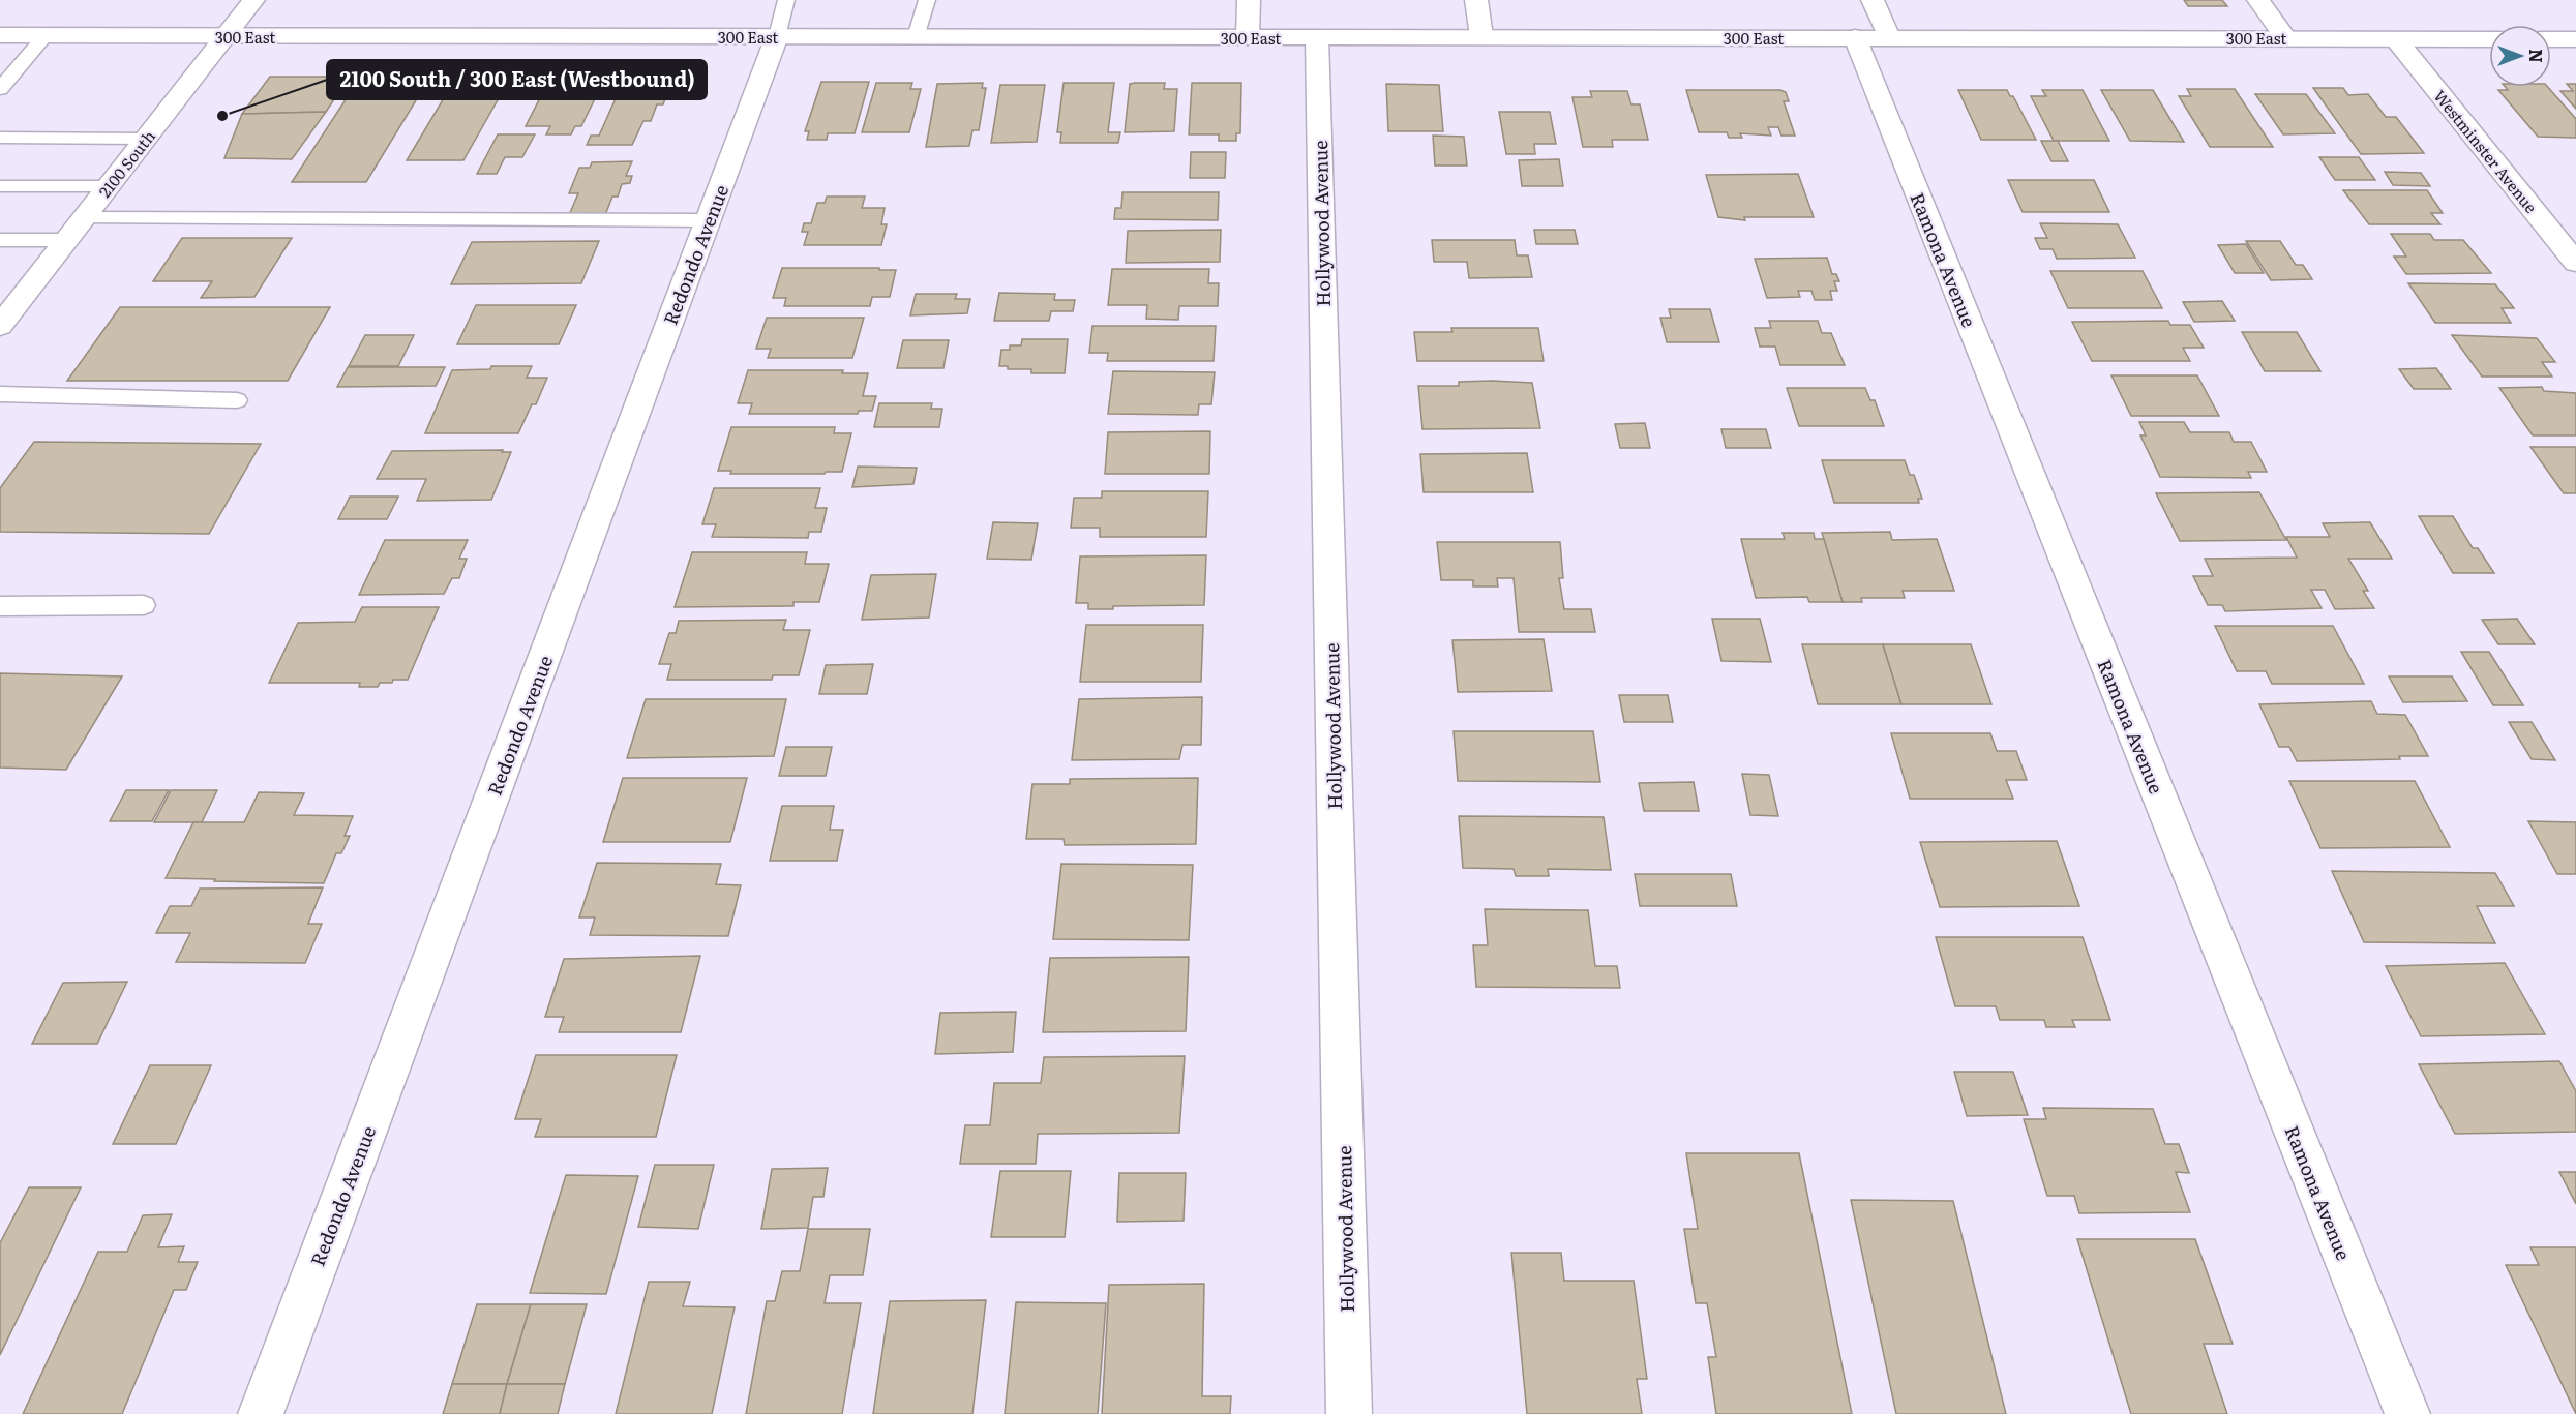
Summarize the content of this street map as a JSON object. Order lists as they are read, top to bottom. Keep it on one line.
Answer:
{"streets":{"street":["300 East","Westminster Avenue","2100 South","Hollywood Avenue","Redondo Avenue","Ramona Avenue"]},"crossings":[["300 East","Westminster Avenue"],["300 East","2100 South"],["300 East","Hollywood Avenue"],["300 East","Redondo Avenue"],["300 East","Ramona Avenue"]],"places":["2100 South / 300 East (Westbound)"],"north":"right"}
